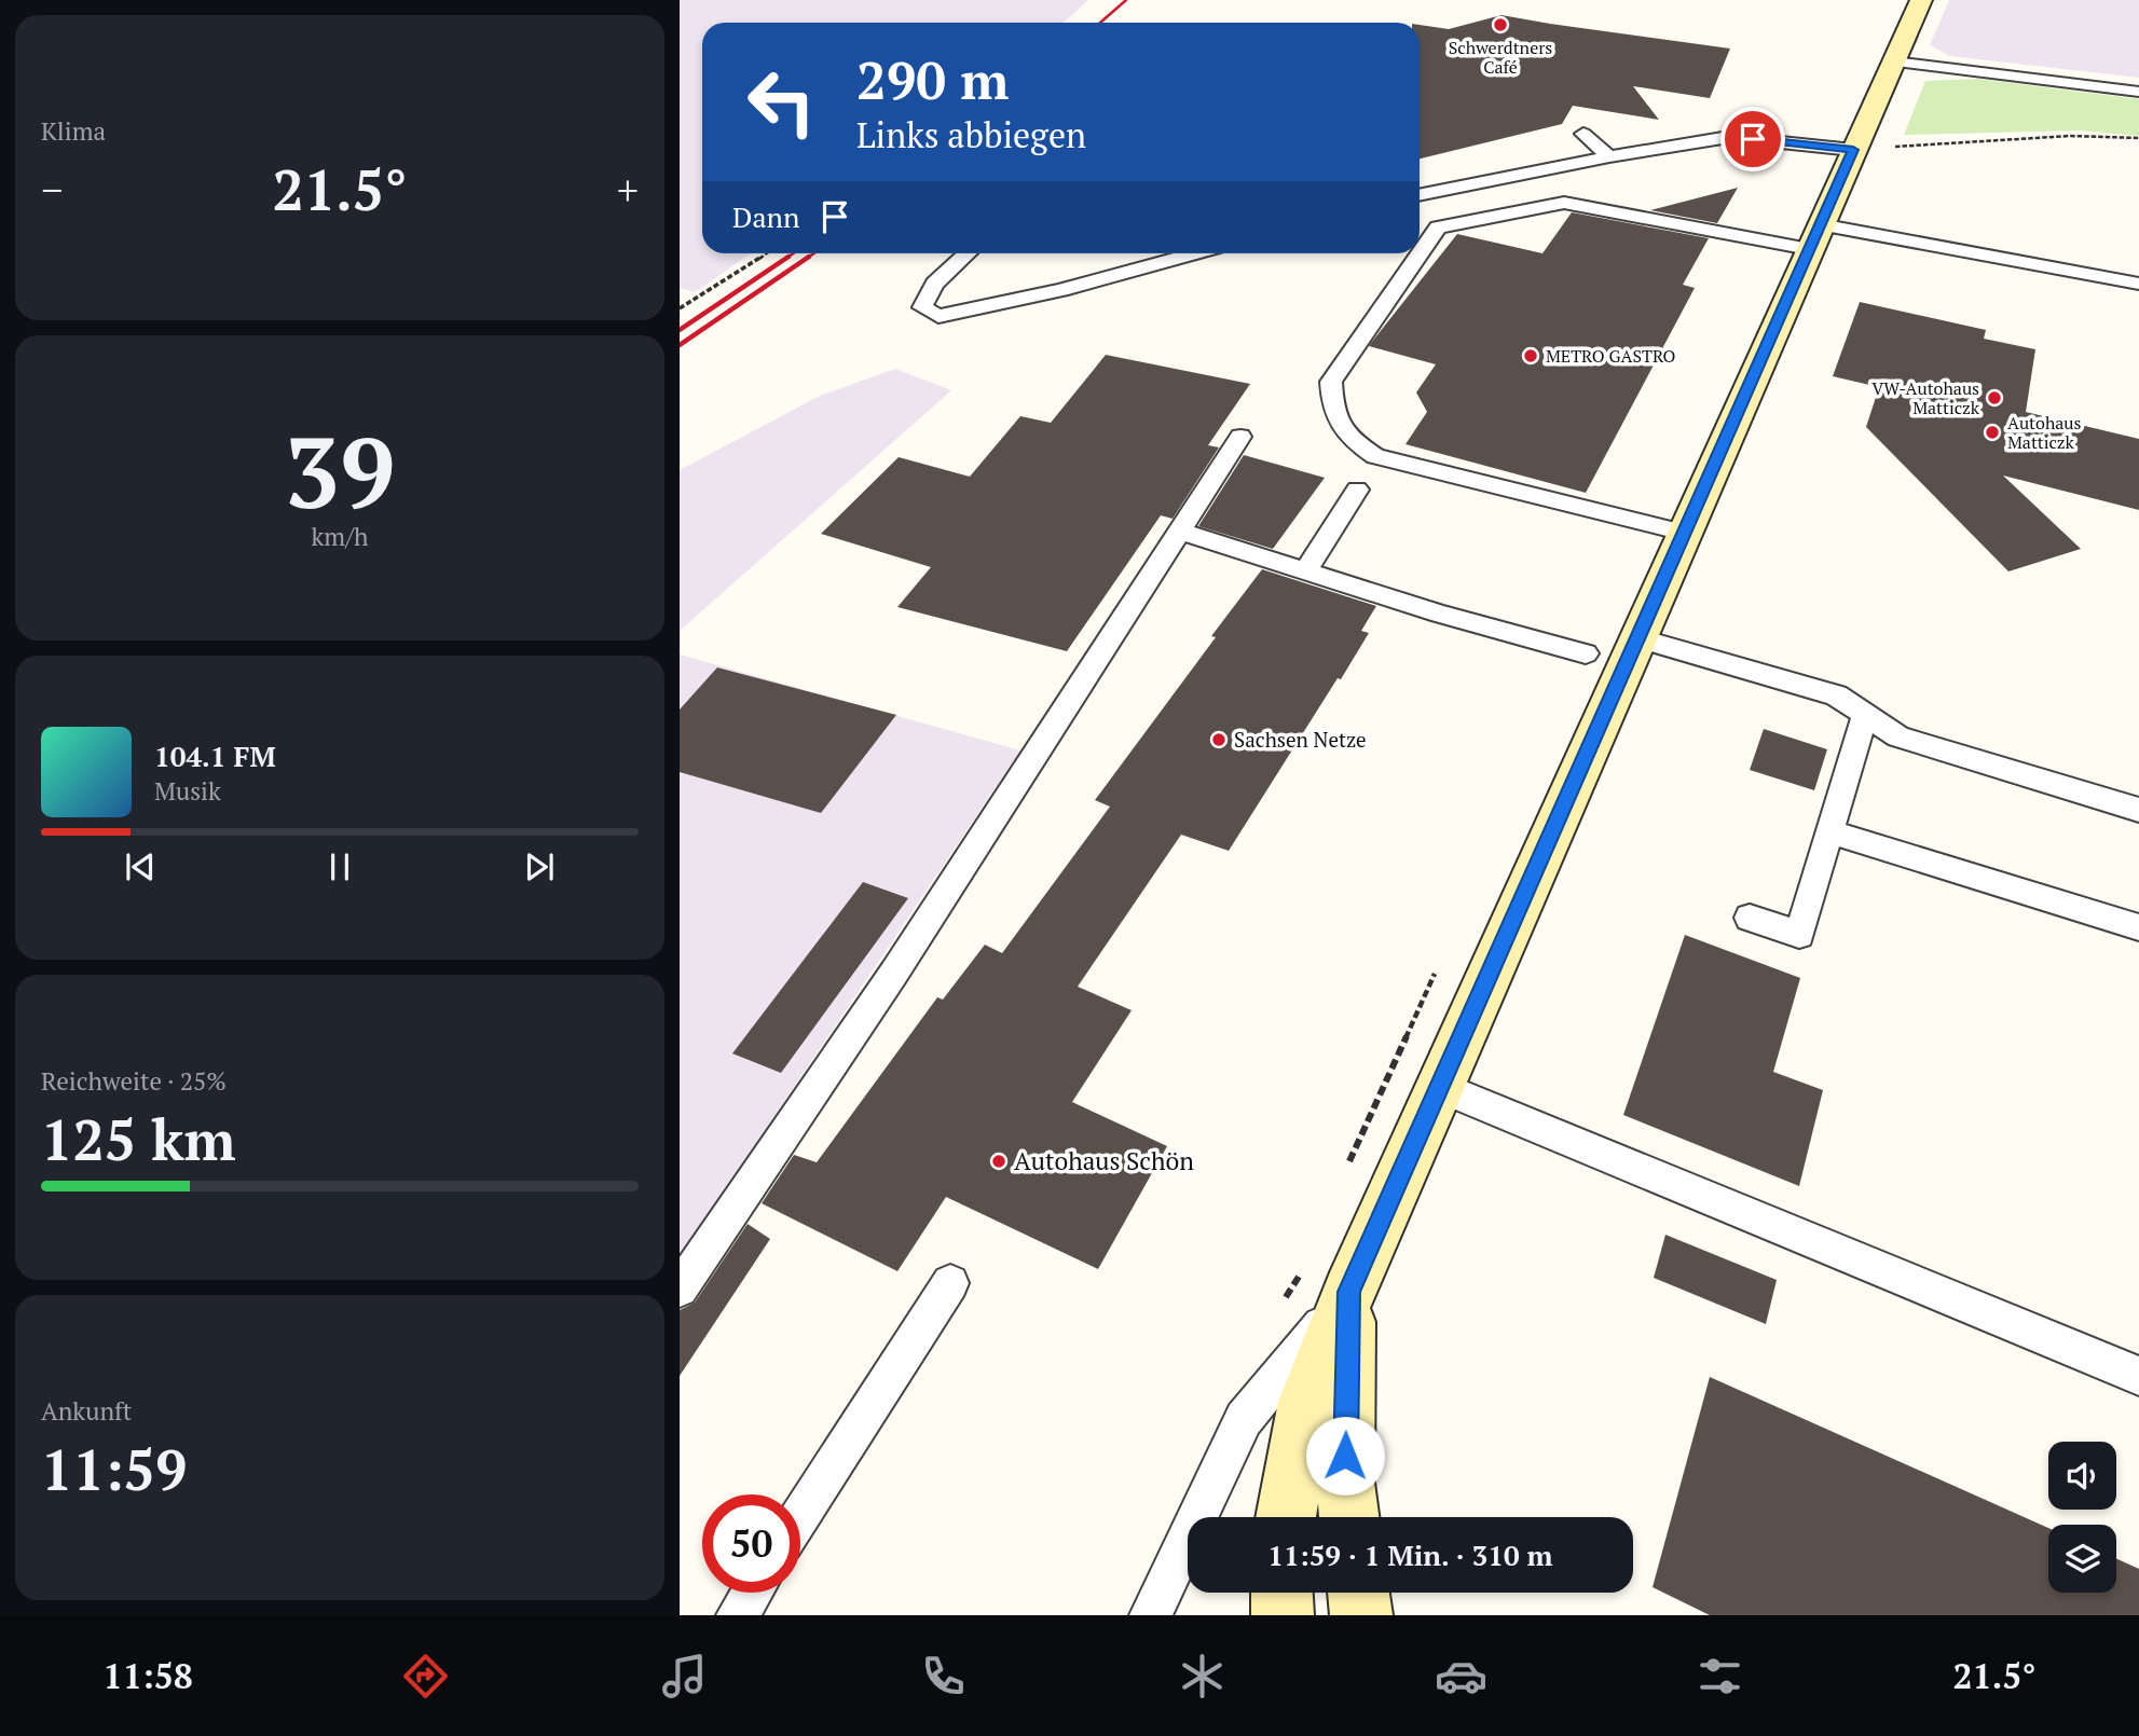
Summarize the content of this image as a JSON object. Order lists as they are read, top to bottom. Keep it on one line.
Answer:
{"places":["Schwerdtners Café","METRO GASTRO","VW-Autohaus Matticzk","Autohaus Matticzk","Sachsen Netze","Autohaus Schön"],"page":{"tile":["Klima",["39","km/h"],["Reichweite · 25%","125 km"],["Ankunft","11:59"]],"turn":["290 m","Links abbiegen"],"heat":["−","21.5°","+"],"then":"Dann","song":["104.1 FM","Musik"],"limit":"50","trip":"11:59 · 1 Min. · 310 m","tabs":["11:58","21.5°"]}}
